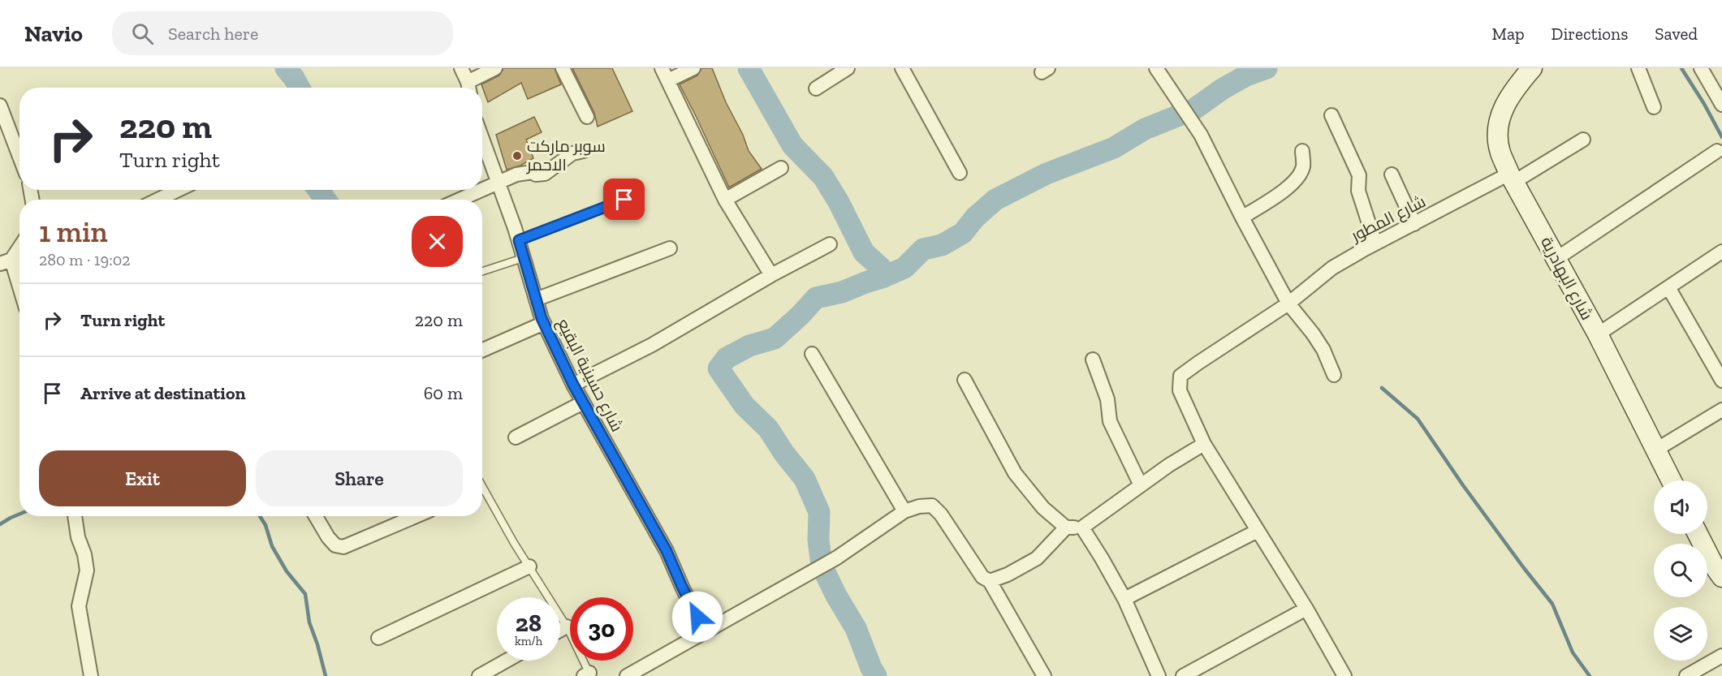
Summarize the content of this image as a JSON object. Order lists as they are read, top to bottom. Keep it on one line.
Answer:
{"streets":{"main road":["شارع البهادرية"],"street":["شارع المطور","شارع حسينية البقيع"]},"crossings":[["شارع المطور","شارع البهادرية"]],"places":["سوبر ماركت الاحمر"],"page":{"header":"Navio","search":"Search here","nav":["Map","Directions","Saved"],"turn":["220 m","Turn right"],"heading":["1 min","280 m · 19:02"],"list":[{"name":"Turn right","value":"220 m"},{"name":"Arrive at destination","value":"60 m"}],"buttons":["Exit","Share"],"speed":"28 km/h","limit":"30"}}
